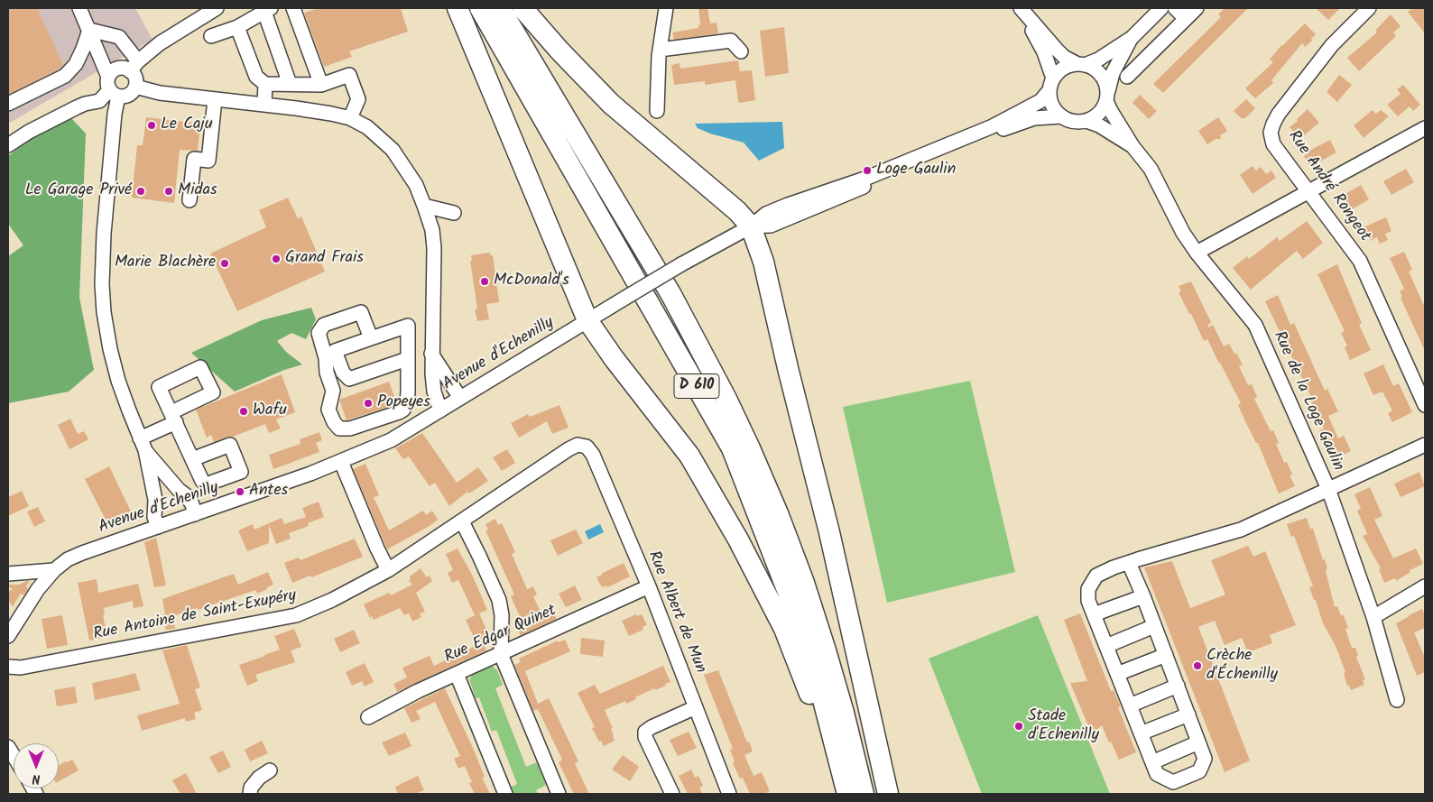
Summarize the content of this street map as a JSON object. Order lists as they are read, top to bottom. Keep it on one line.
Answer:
{"streets":{"highway":["D 610"],"street":["Rue André Rongeot","Avenue d'Echenilly","Rue de la Loge Gaulin","Rue Albert de Mun","Rue Antoine de Saint-Exupéry","Rue Edgar Quinet"]},"crossings":[["Avenue d'Echenilly","Rue de la Loge Gaulin"],["Rue Albert de Mun","Rue Antoine de Saint-Exupéry"],["Rue Albert de Mun","Rue Edgar Quinet"]],"places":["Le Caju","Loge Gaulin","Le Garage Privé","Midas","Grand Frais","Marie Blachère","McDonald's","Popeyes","Wafu","Antes","Crèche d'Échenilly","Stade d'Echenilly"],"north":"bottom"}
